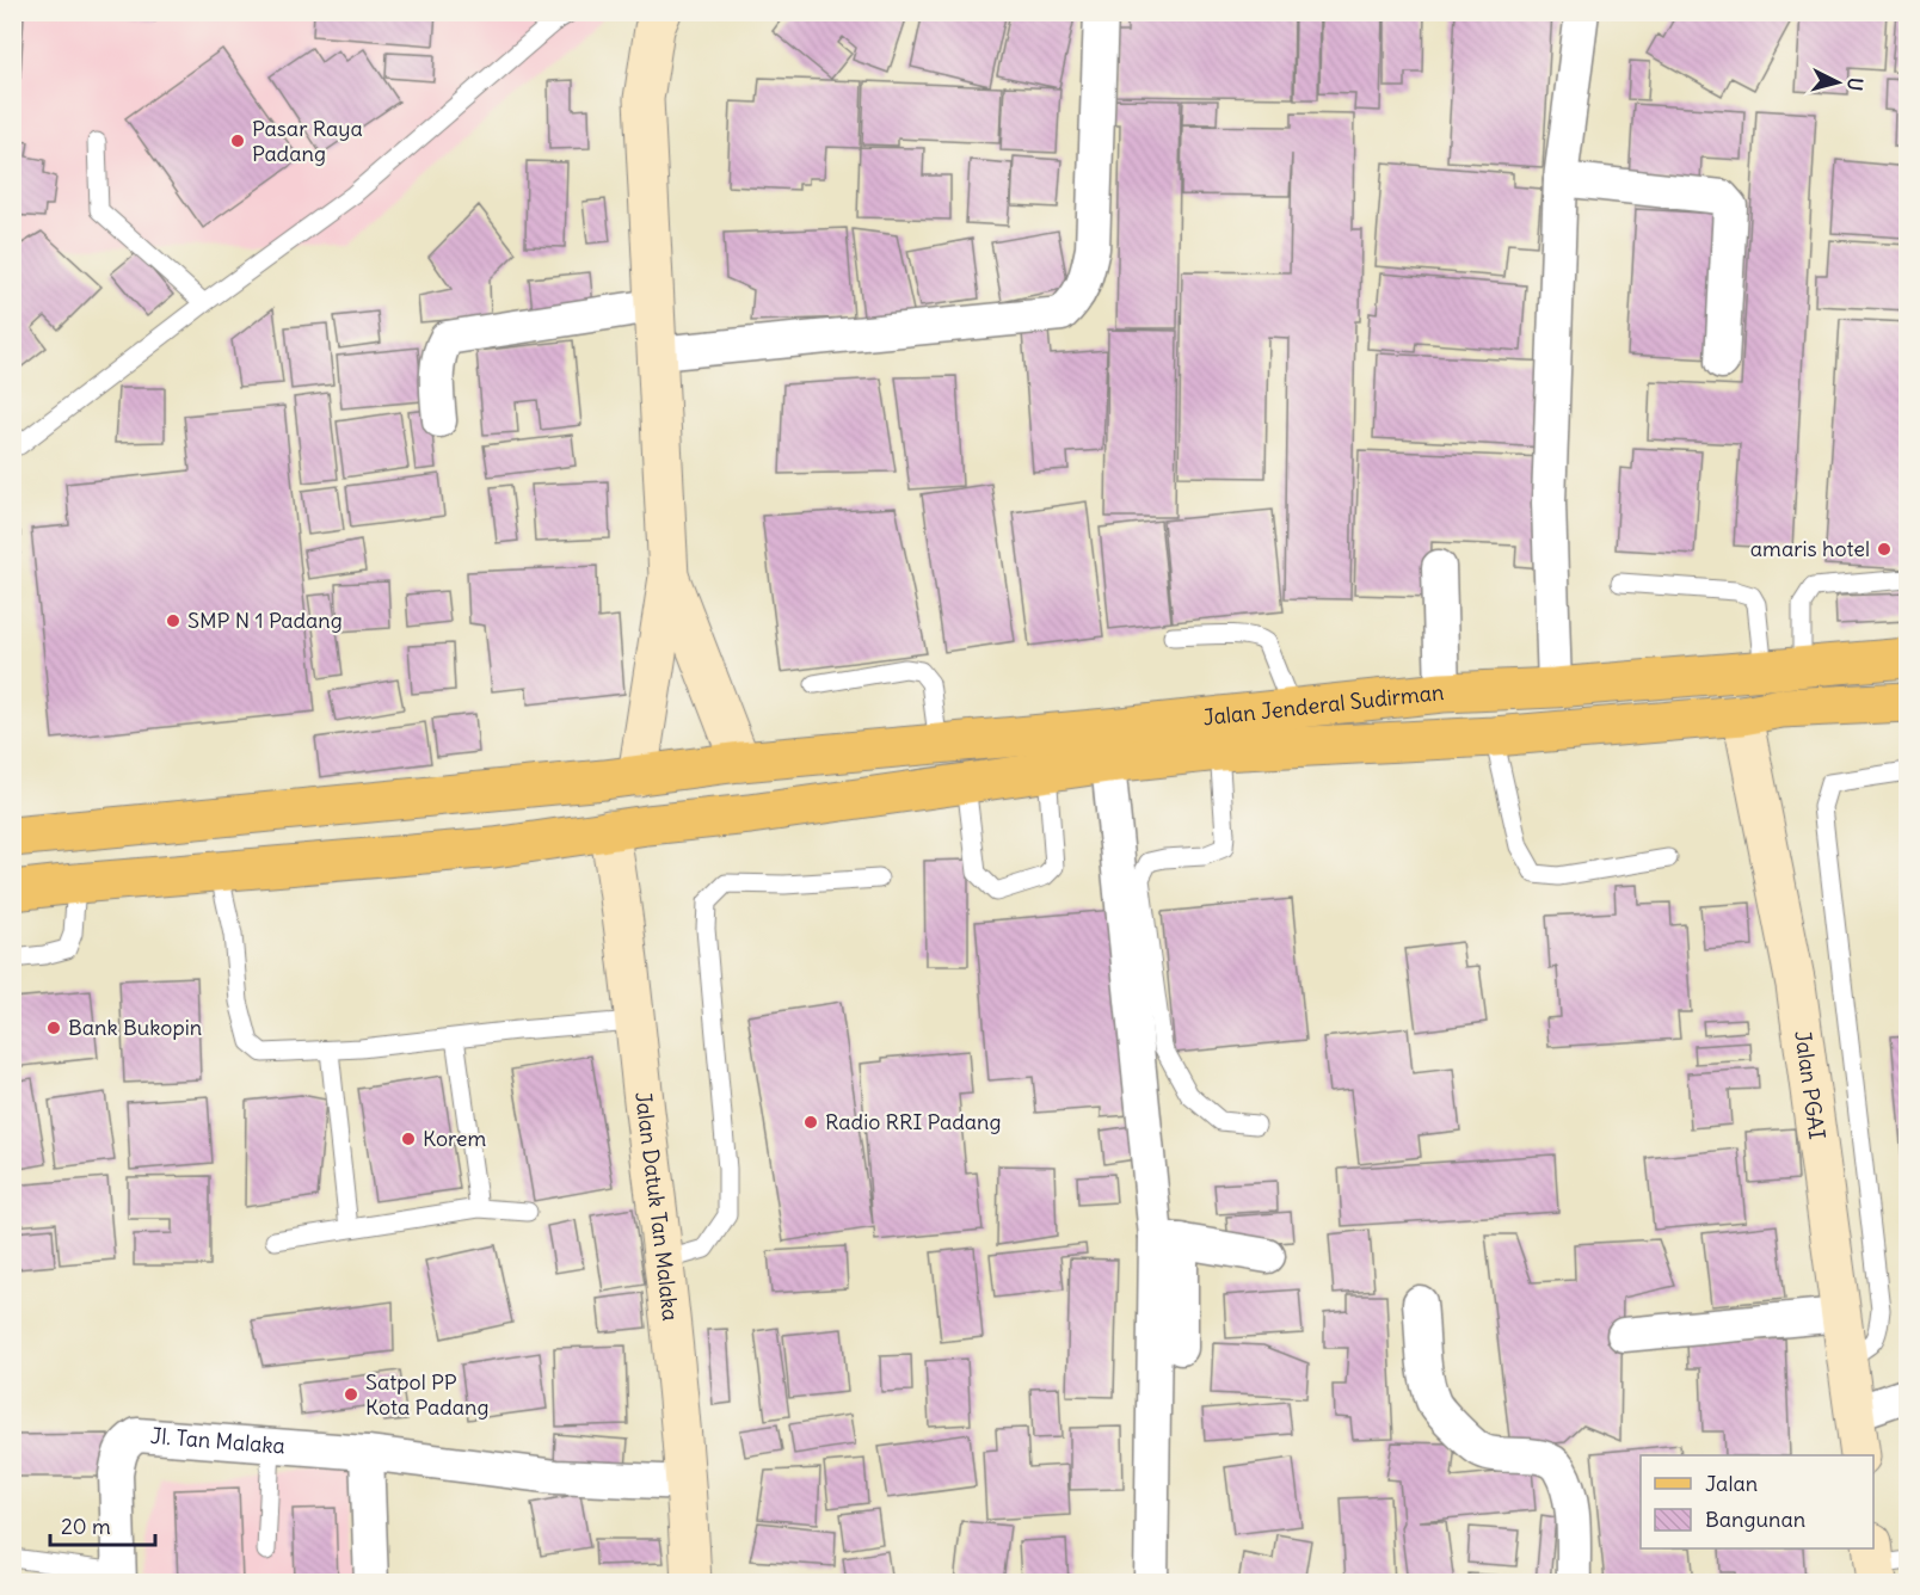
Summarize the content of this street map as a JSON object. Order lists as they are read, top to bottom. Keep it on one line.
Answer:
{"streets":{"main road":["Jalan Jenderal Sudirman"],"street":["Jalan PGAI","Jalan Datuk Tan Malaka","Jl. Tan Malaka"]},"crossings":[["Jalan Datuk Tan Malaka","Jl. Tan Malaka"]],"places":["Pasar Raya Padang","amaris hotel","SMP N 1 Padang","Bank Bukopin","Radio RRI Padang","Korem","Satpol PP Kota Padang"],"legend":["Jalan","Bangunan"],"scale_bar":"20 m","north":"right"}
